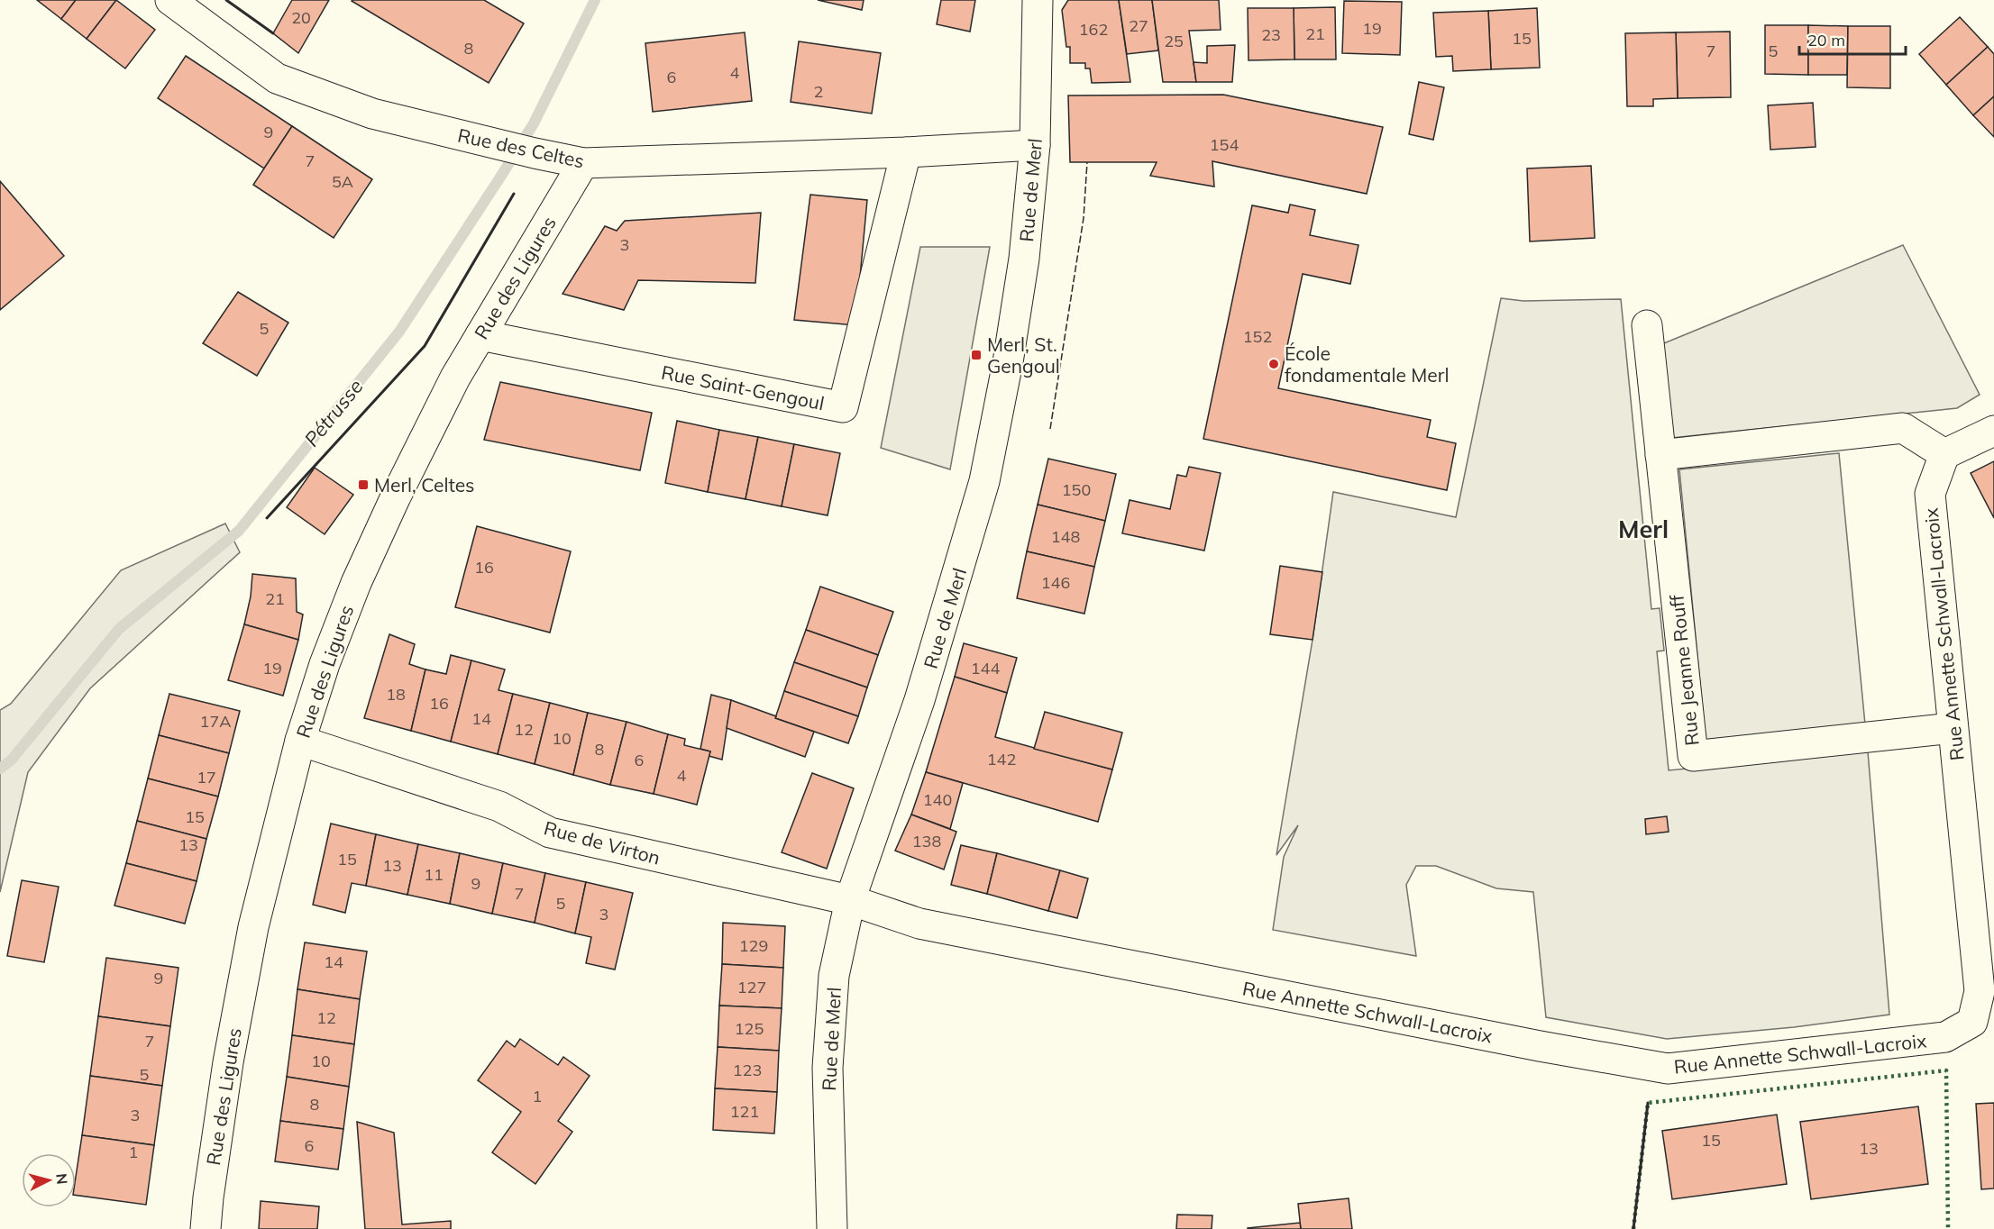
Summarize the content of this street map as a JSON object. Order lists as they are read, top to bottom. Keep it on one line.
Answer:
{"streets":{"street":["Rue des Celtes","Rue de Merl","Rue des Ligures","Rue Saint-Gengoul","Rue Annette Schwall-Lacroix","Rue Jeanne Rouff","Rue de Virton"]},"crossings":[["Rue des Celtes","Rue de Merl"],["Rue des Celtes","Rue des Ligures"],["Rue des Celtes","Rue Saint-Gengoul"],["Rue de Merl","Rue Annette Schwall-Lacroix"],["Rue de Merl","Rue de Virton"],["Rue des Ligures","Rue Saint-Gengoul"],["Rue des Ligures","Rue de Virton"],["Rue Annette Schwall-Lacroix","Rue Jeanne Rouff"],["Rue Annette Schwall-Lacroix","Rue de Virton"]],"districts":["Merl"],"water":["Pétrusse"],"places":{"transit":["Merl, St. Gengoul","Merl, Celtes"],"other":["École fondamentale Merl"]},"house_numbers":["20","27","19","162","21","23","15","25","8","7","5","4","6","2","9","154","7","5A","3","5","152","150","148","16","146","21","19","144","18","16","14","17A","12","10","8","142","6","4","17","140","15","138","13","15","13","11","9","7","5","3","129","14","9","127","12","125","7","10","123","5","1","8","121","3","15","6","13","1"],"scale_bar":"20 m","north":"right"}
